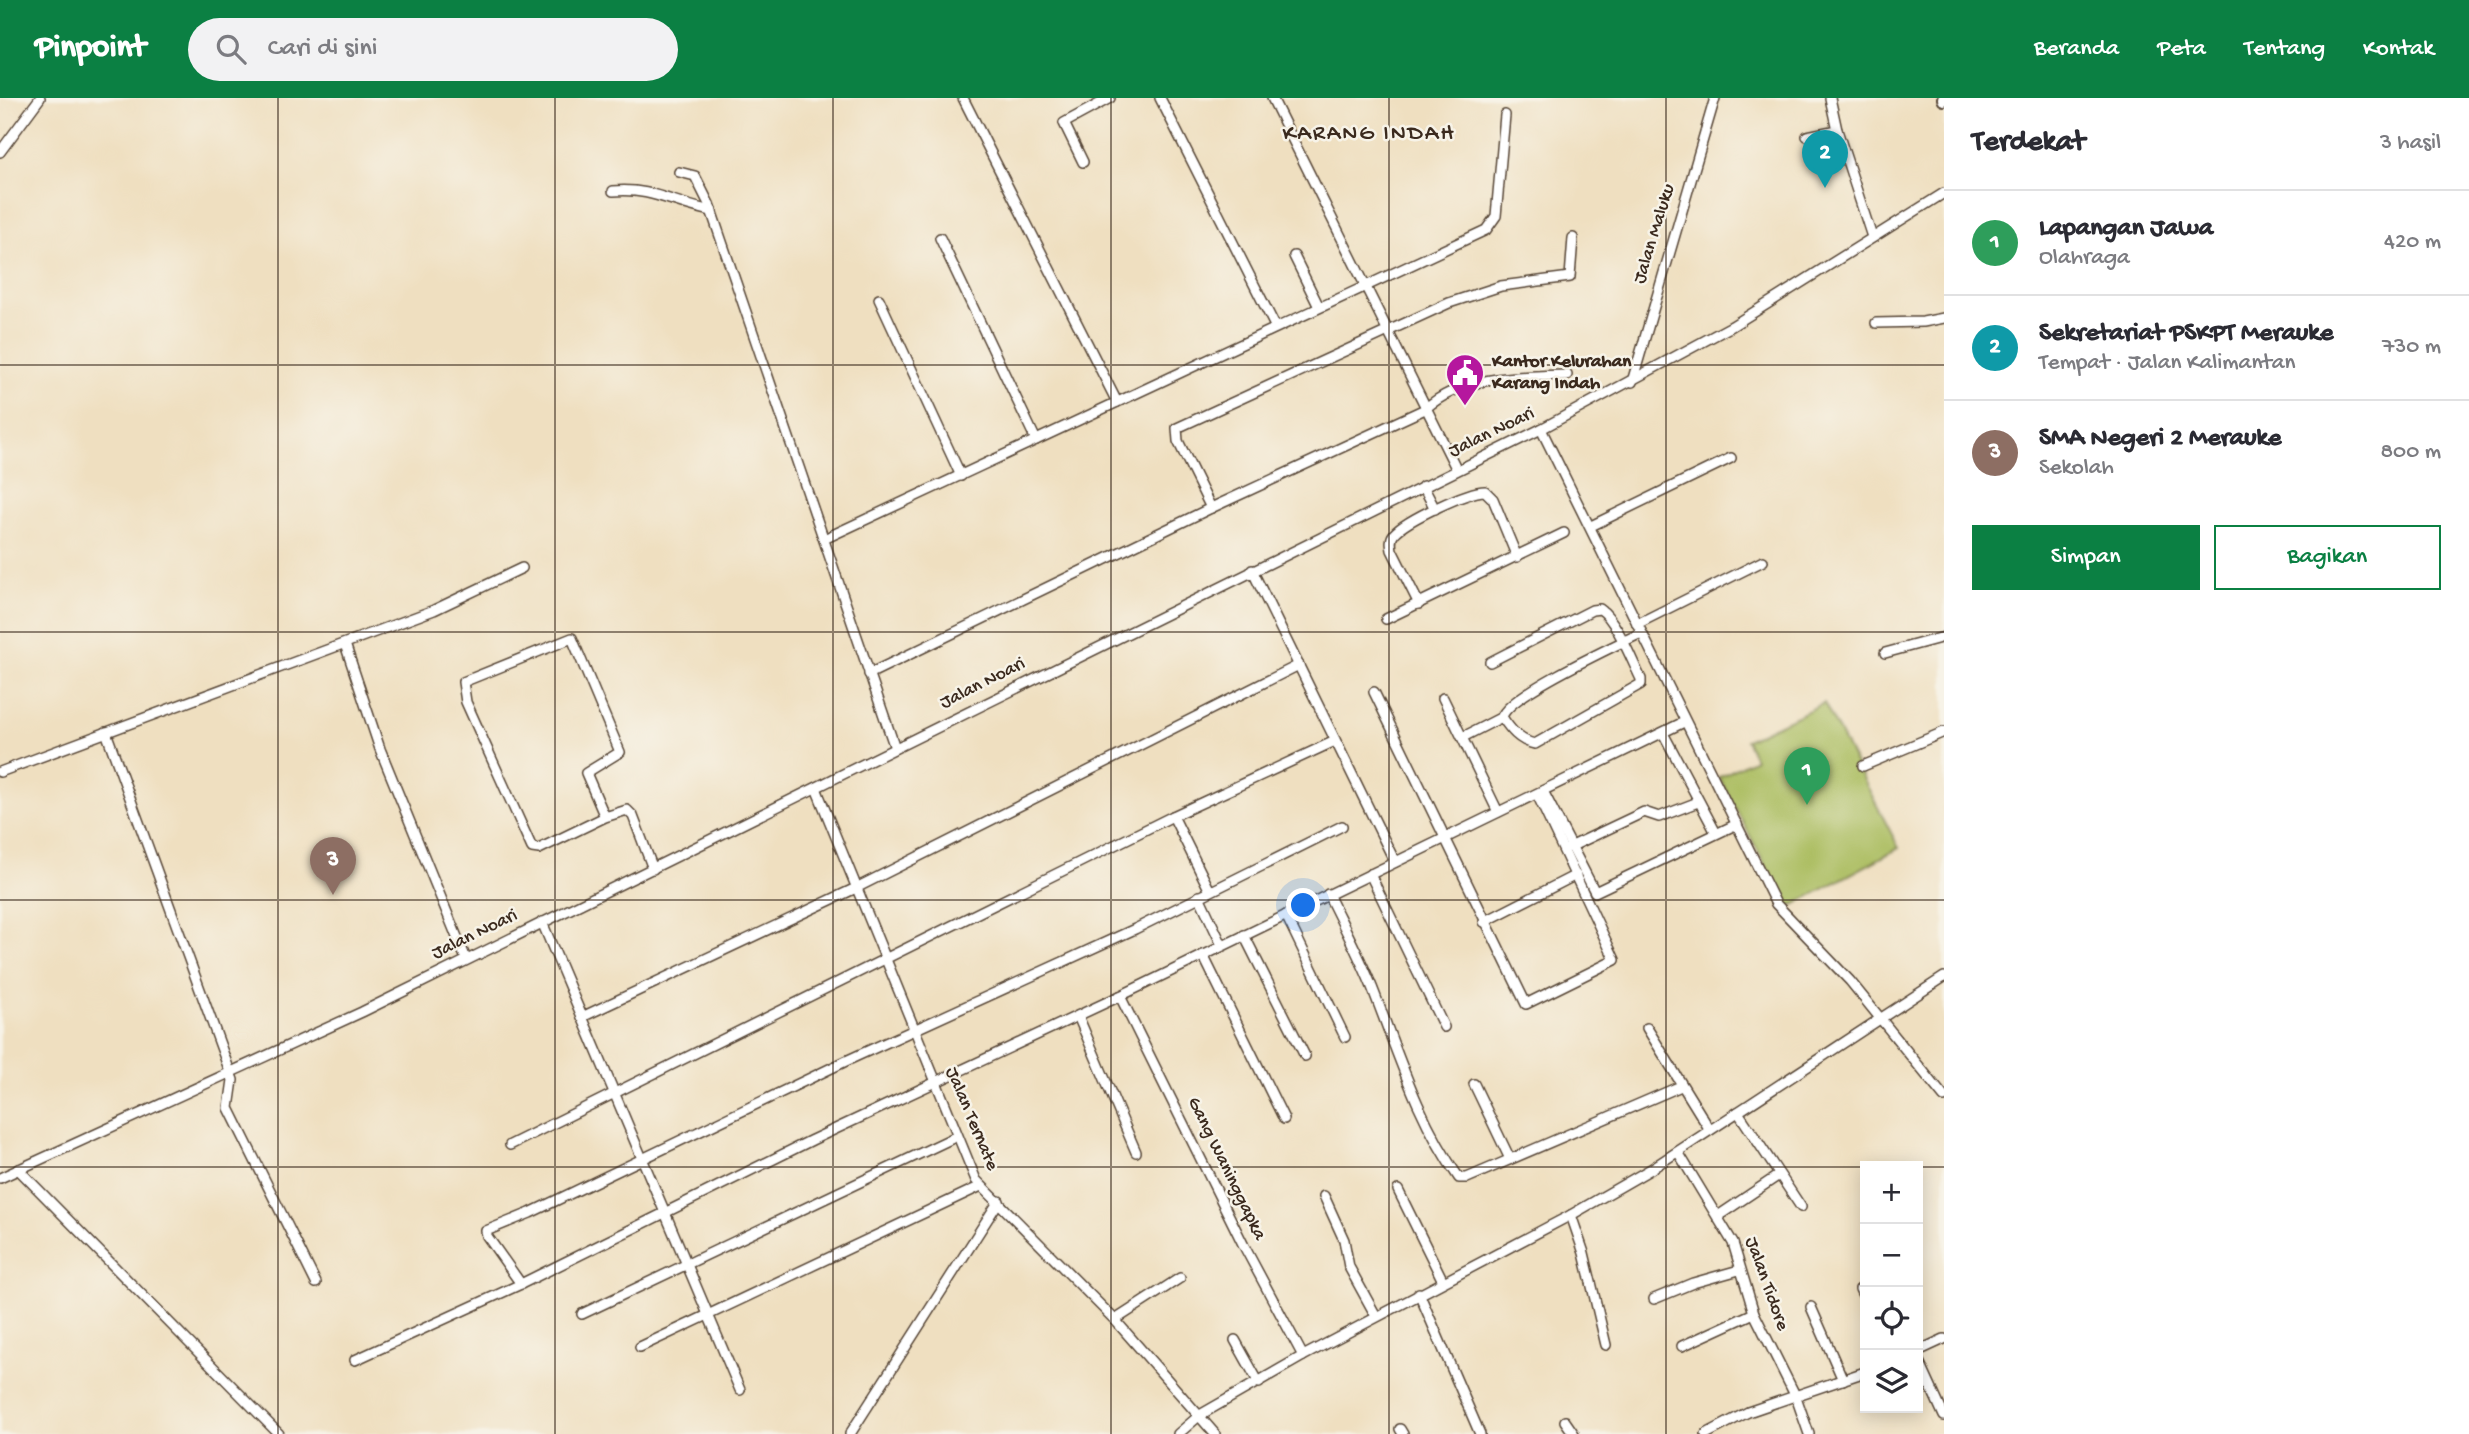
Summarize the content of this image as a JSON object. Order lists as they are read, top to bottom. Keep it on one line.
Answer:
{"streets":{"street":["Jalan Maluku","Jalan Noari","Jalan Ternate","Gang Waninggapka","Jalan Tidore"]},"crossings":[["Jalan Maluku","Jalan Noari"],["Jalan Noari","Jalan Ternate"]],"districts":["KARANG INDAH"],"places":{"public building":["Kantor Kelurahan Karang Indah"]},"page":{"header":"Pinpoint","search":"Cari di sini","nav":["Beranda","Peta","Tentang","Kontak"],"heading":["Terdekat","3 hasil"],"pins":["2","1","3"],"list":[{"mark":"1","name":"Lapangan Jawa","note":"Olahraga","value":"420 m"},{"mark":"2","name":"Sekretariat PSKPT Merauke","note":"Tempat · Jalan Kalimantan","value":"730 m"},{"mark":"3","name":"SMA Negeri 2 Merauke","note":"Sekolah","value":"800 m"}],"buttons":["Simpan","Bagikan"],"map_buttons":["+","−"]}}
